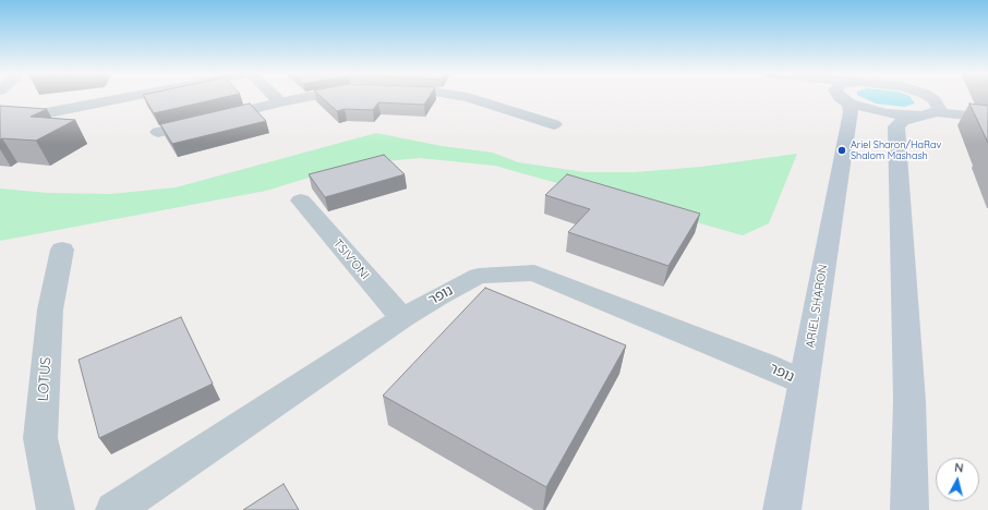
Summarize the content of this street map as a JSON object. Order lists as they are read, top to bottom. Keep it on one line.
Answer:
{"streets":{"main road":["ARIEL SHARON"],"street":["TSIV'ONI","נופר","LOTUS"]},"crossings":[["TSIV'ONI","נופר"],["נופר","ARIEL SHARON"]],"places":["Ariel Sharon/HaRav Shalom Mashash"],"north":"top"}
